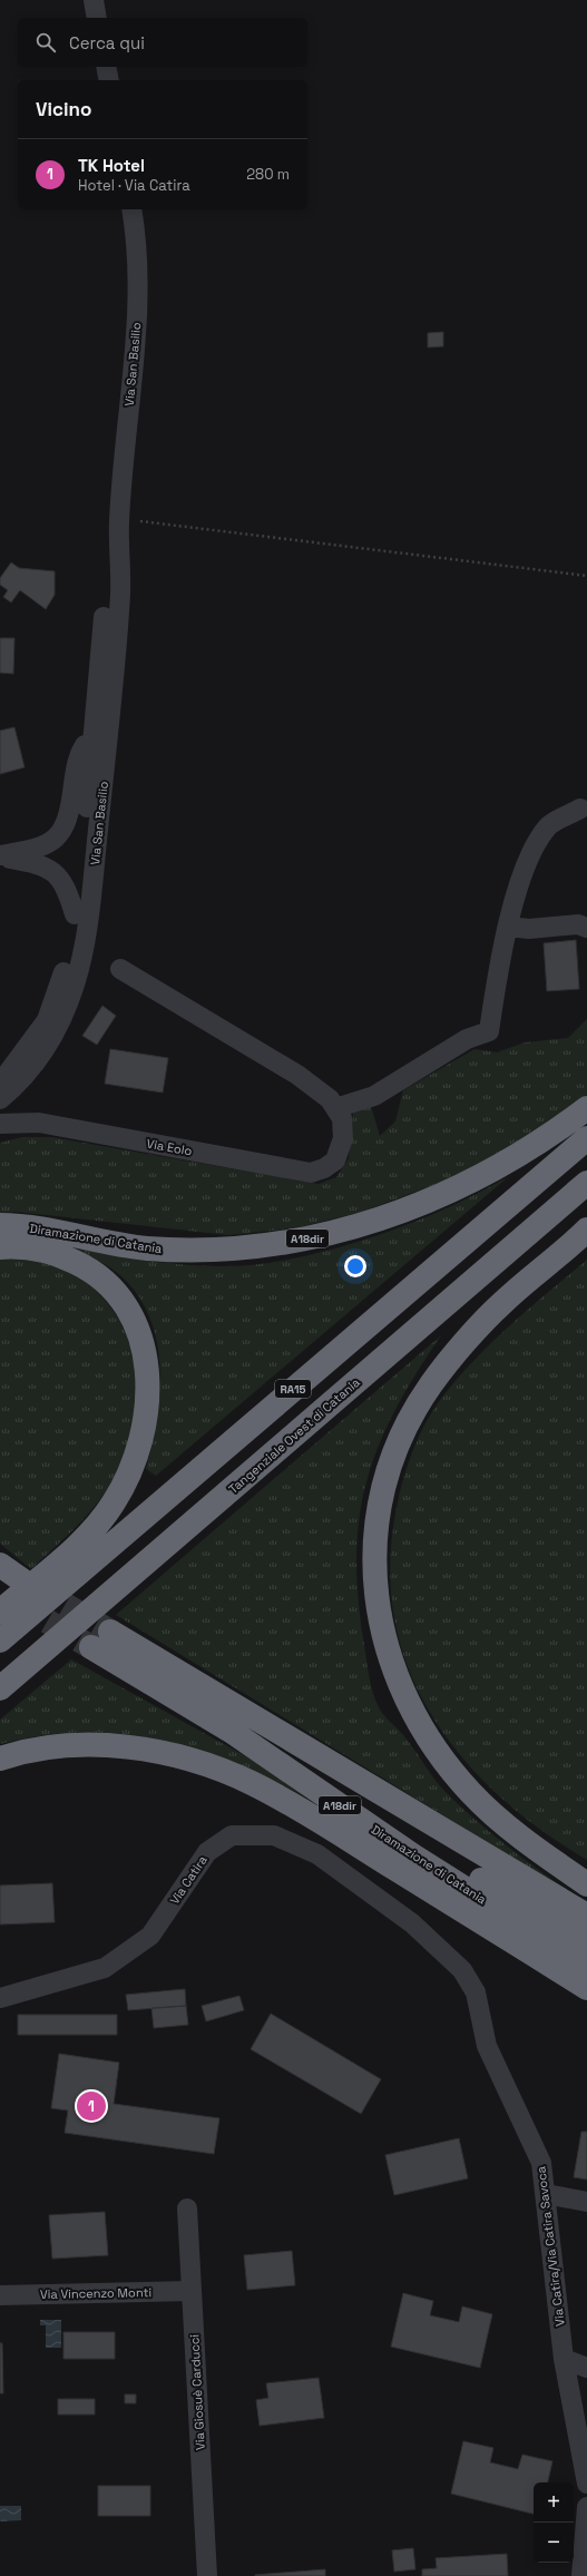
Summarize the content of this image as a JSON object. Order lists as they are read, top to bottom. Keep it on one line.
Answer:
{"streets":{"highway":["Diramazione di Catania","A18dir","RA15","Tangenziale Ovest di Catania"],"street":["Via San Basilio","Via Eolo","Via Catira","Via Catira/Via Catira Savoca","Via Vincenzo Monti","Via Giosuè Carducci"]},"crossings":[["Via Catira","Via Catira/Via Catira Savoca"],["Via Vincenzo Monti","Via Giosuè Carducci"]],"page":{"search":"Cerca qui","heading":"Vicino","list":[{"mark":"1","name":"TK Hotel","note":"Hotel · Via Catira","value":"280 m"}],"pins":"1","map_buttons":["+","−"]}}
